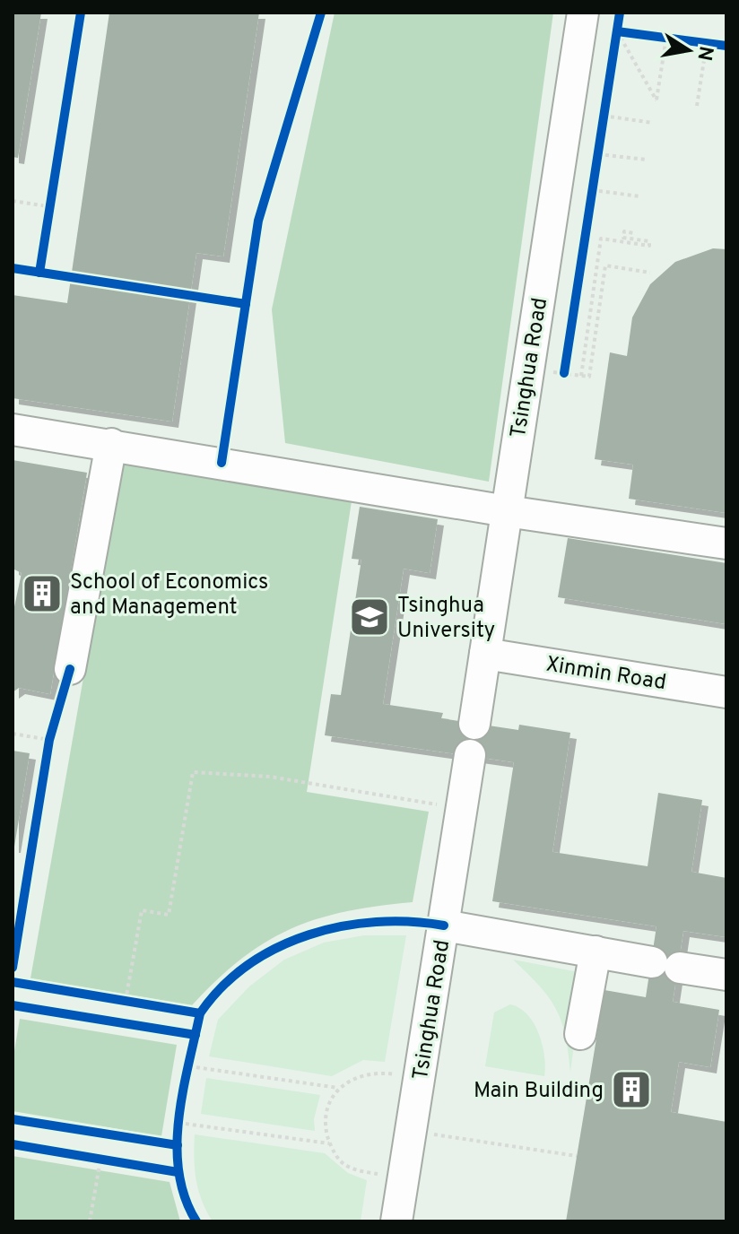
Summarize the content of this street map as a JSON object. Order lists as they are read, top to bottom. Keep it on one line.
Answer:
{"streets":{"street":["Tsinghua Road","Xinmin Road"]},"crossings":[["Tsinghua Road","Xinmin Road"]],"places":{"building":["School of Economics and Management","Main Building"],"school or university":["Tsinghua University"]},"north":"right"}
